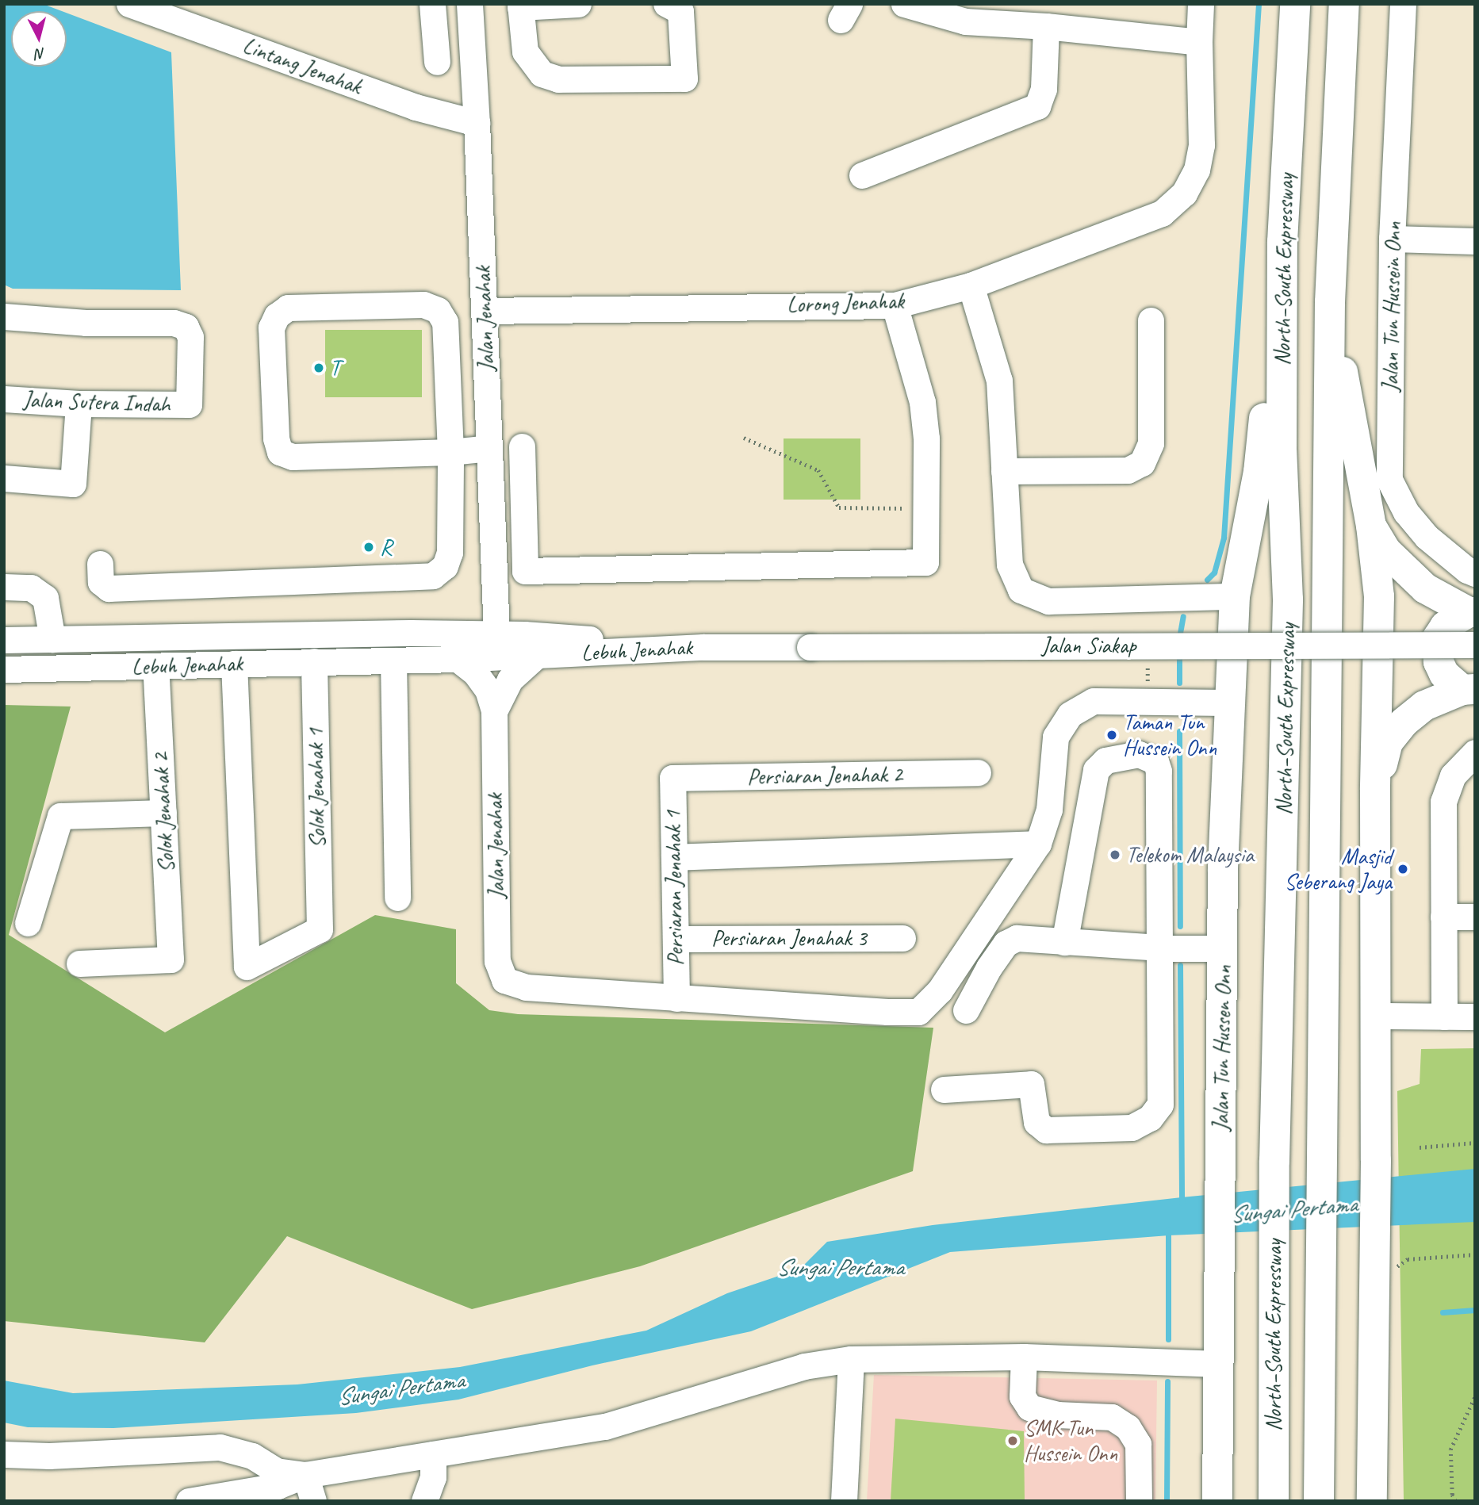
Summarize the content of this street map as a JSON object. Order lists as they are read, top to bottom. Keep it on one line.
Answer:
{"streets":{"main road":["North–South Expressway","Jalan Tun Hussen Onn"],"street":["Lintang Jenahak","Lorong Jenahak","Jalan Tun Hussein Onn","Jalan Jenahak","Jalan Sutera Indah","Jalan Siakap","Lebuh Jenahak","Persiaran Jenahak 2","Solok Jenahak 1","Solok Jenahak 2","Persiaran Jenahak 1","Persiaran Jenahak 3"]},"crossings":[["Lintang Jenahak","Jalan Jenahak"],["North–South Expressway","Jalan Tun Hussen Onn"],["Lorong Jenahak","Jalan Jenahak"],["Jalan Jenahak","Lebuh Jenahak"],["Jalan Jenahak","Persiaran Jenahak 1"],["Jalan Siakap","Lebuh Jenahak"],["Lebuh Jenahak","Solok Jenahak 1"],["Lebuh Jenahak","Solok Jenahak 2"],["Persiaran Jenahak 2","Persiaran Jenahak 1"],["Persiaran Jenahak 1","Persiaran Jenahak 3"]],"water":["Sungai Pertama"],"places":["T","R","Taman Tun Hussein Onn","Telekom Malaysia","Masjid Seberang Jaya","SMK Tun Hussein Onn"],"north":"bottom"}
